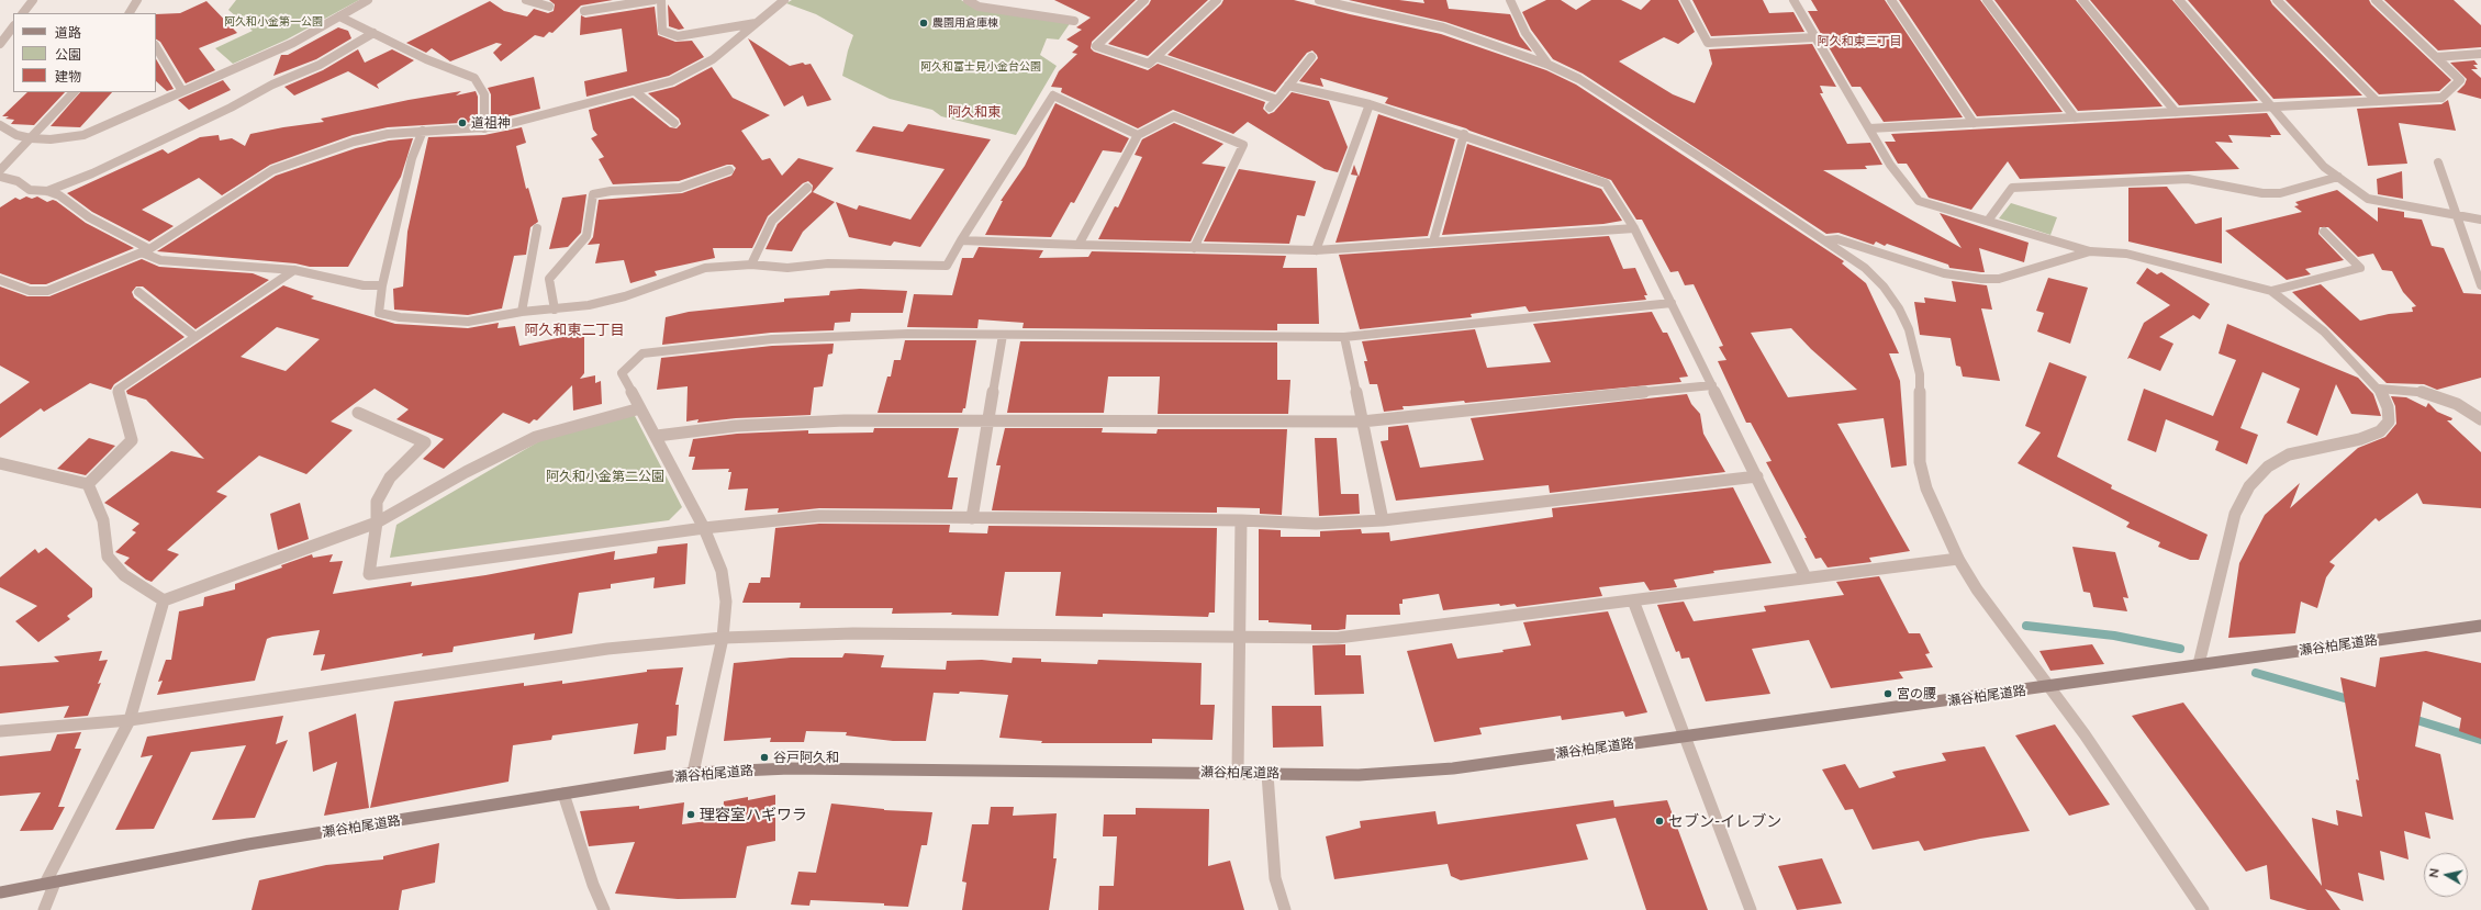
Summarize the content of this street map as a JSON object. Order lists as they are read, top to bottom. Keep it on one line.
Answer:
{"streets":{"main road":["瀬谷柏尾道路"]},"districts":["阿久和東三丁目","阿久和東","阿久和東二丁目"],"parks":["阿久和小金第一公園","阿久和富士見小金台公園","阿久和小金第二公園"],"places":["農園用倉庫棟","道祖神","宮の腰","谷戸阿久和","理容室ハギワラ","セブン-イレブン"],"legend":["道路","公園","建物"],"north":"left"}
